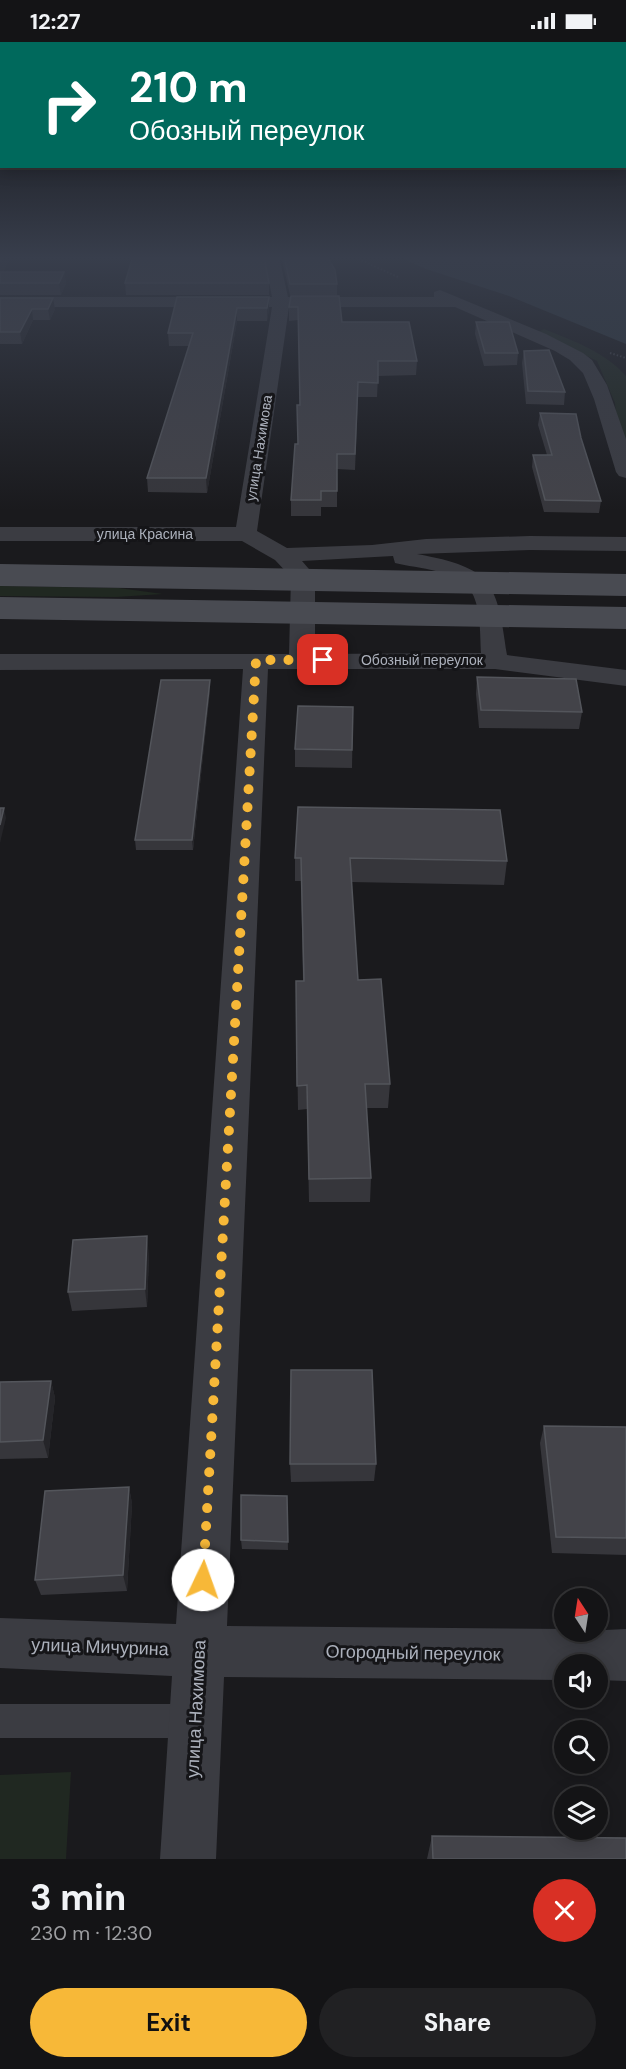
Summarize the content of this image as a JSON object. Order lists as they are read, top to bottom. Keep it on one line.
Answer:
{"streets":{"street":["улица Нахимова","улица Красина","Обозный переулок","улица Мичурина","Огородный переулок"]},"crossings":[["улица Нахимова","улица Красина"],["улица Нахимова","Обозный переулок"],["улица Нахимова","улица Мичурина"],["улица Нахимова","Огородный переулок"],["улица Мичурина","Огородный переулок"]],"north":"top","page":{"status":"12:27","turn":["210 m","Обозный переулок"],"heading":["3 min","230 m · 12:30"],"buttons":["Exit","Share"]}}
